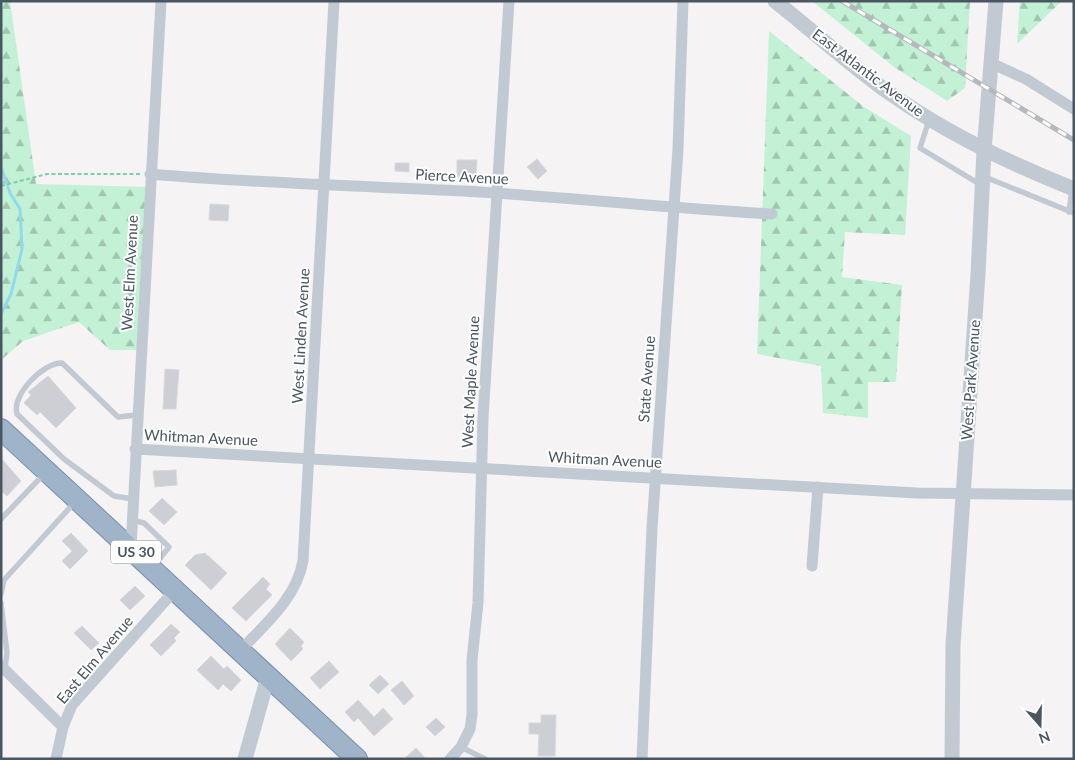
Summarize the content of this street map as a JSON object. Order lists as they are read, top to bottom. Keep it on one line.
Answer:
{"streets":{"highway":["US 30"],"street":["East Atlantic Avenue","Pierce Avenue","West Elm Avenue","West Linden Avenue","State Avenue","West Park Avenue","West Maple Avenue","Whitman Avenue","East Elm Avenue"]},"crossings":[["East Atlantic Avenue","West Park Avenue"],["Pierce Avenue","West Elm Avenue"],["Pierce Avenue","West Linden Avenue"],["Pierce Avenue","State Avenue"],["Pierce Avenue","West Maple Avenue"],["West Elm Avenue","Whitman Avenue"],["West Elm Avenue","US 30"],["West Linden Avenue","Whitman Avenue"],["West Linden Avenue","US 30"],["State Avenue","Whitman Avenue"],["West Park Avenue","Whitman Avenue"],["West Maple Avenue","Whitman Avenue"],["US 30","East Elm Avenue"]],"north":"bottom"}
